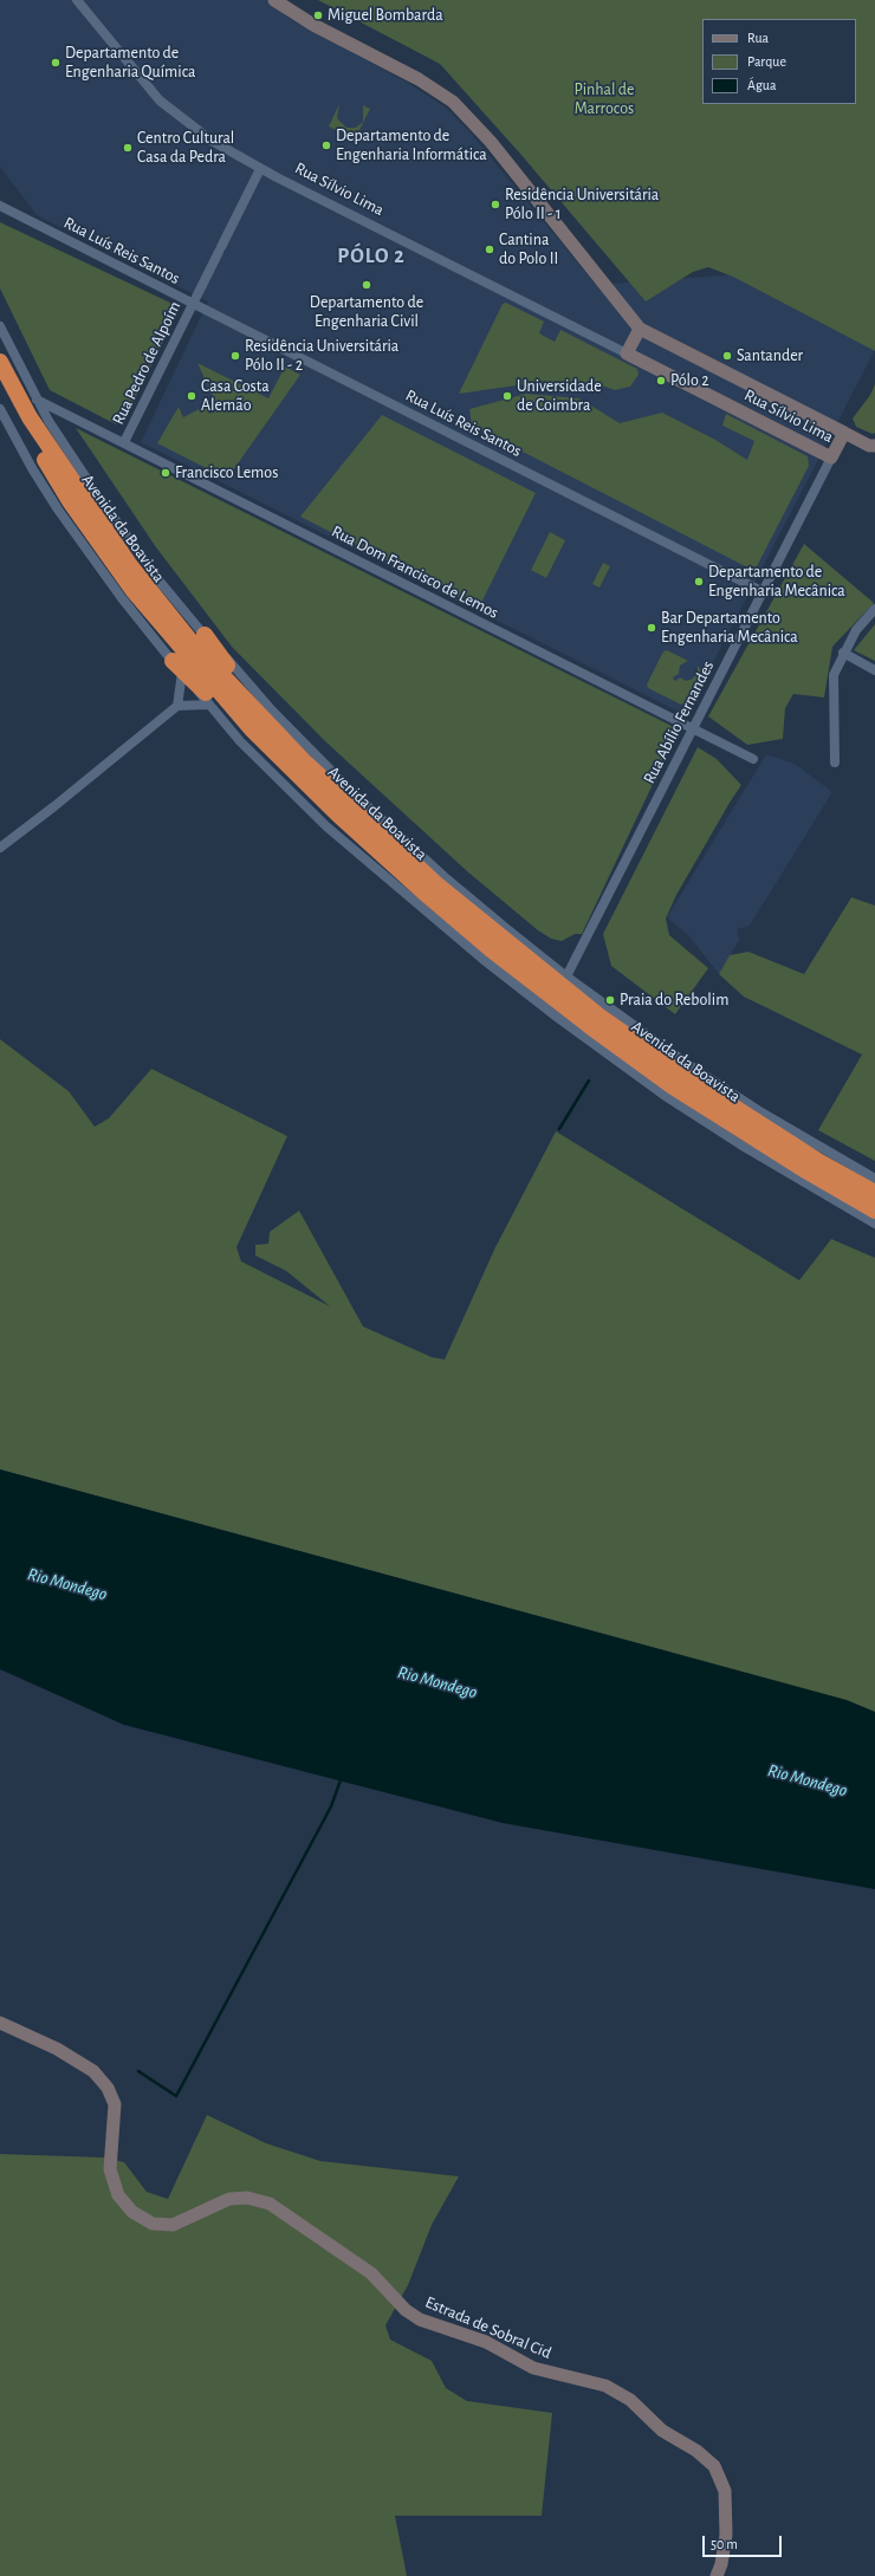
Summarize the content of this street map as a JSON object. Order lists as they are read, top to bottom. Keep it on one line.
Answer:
{"streets":{"highway":["Avenida da Boavista"],"street":["Rua Sílvio Lima","Rua Luís Reis Santos","Rua Pedro de Alpoím","Rua Dom Francisco de Lemos","Rua Abílio Fernandes","Estrada de Sobral Cid"]},"crossings":[["Rua Sílvio Lima","Rua Pedro de Alpoím"],["Rua Sílvio Lima","Rua Abílio Fernandes"],["Rua Luís Reis Santos","Rua Pedro de Alpoím"],["Rua Luís Reis Santos","Rua Abílio Fernandes"],["Rua Pedro de Alpoím","Avenida da Boavista"],["Rua Pedro de Alpoím","Rua Dom Francisco de Lemos"],["Avenida da Boavista","Rua Abílio Fernandes"],["Rua Dom Francisco de Lemos","Rua Abílio Fernandes"]],"districts":["PÓLO 2"],"water":["Rio Mondego"],"parks":["Pinhal de Marrocos"],"places":["Miguel Bombarda","Departamento de Engenharia Química","Departamento de Engenharia Informática","Centro Cultural Casa da Pedra","Residência Universitária Pólo II - 1","Cantina do Polo II","Departamento de Engenharia Civil","Residência Universitária Pólo II - 2","Santander","Pólo 2","Casa Costa Alemão","Universidade de Coimbra","Francisco Lemos","Departamento de Engenharia Mecânica","Bar Departamento Engenharia Mecânica","Praia do Rebolim"],"legend":["Rua","Parque","Água"],"scale_bar":"50 m"}
